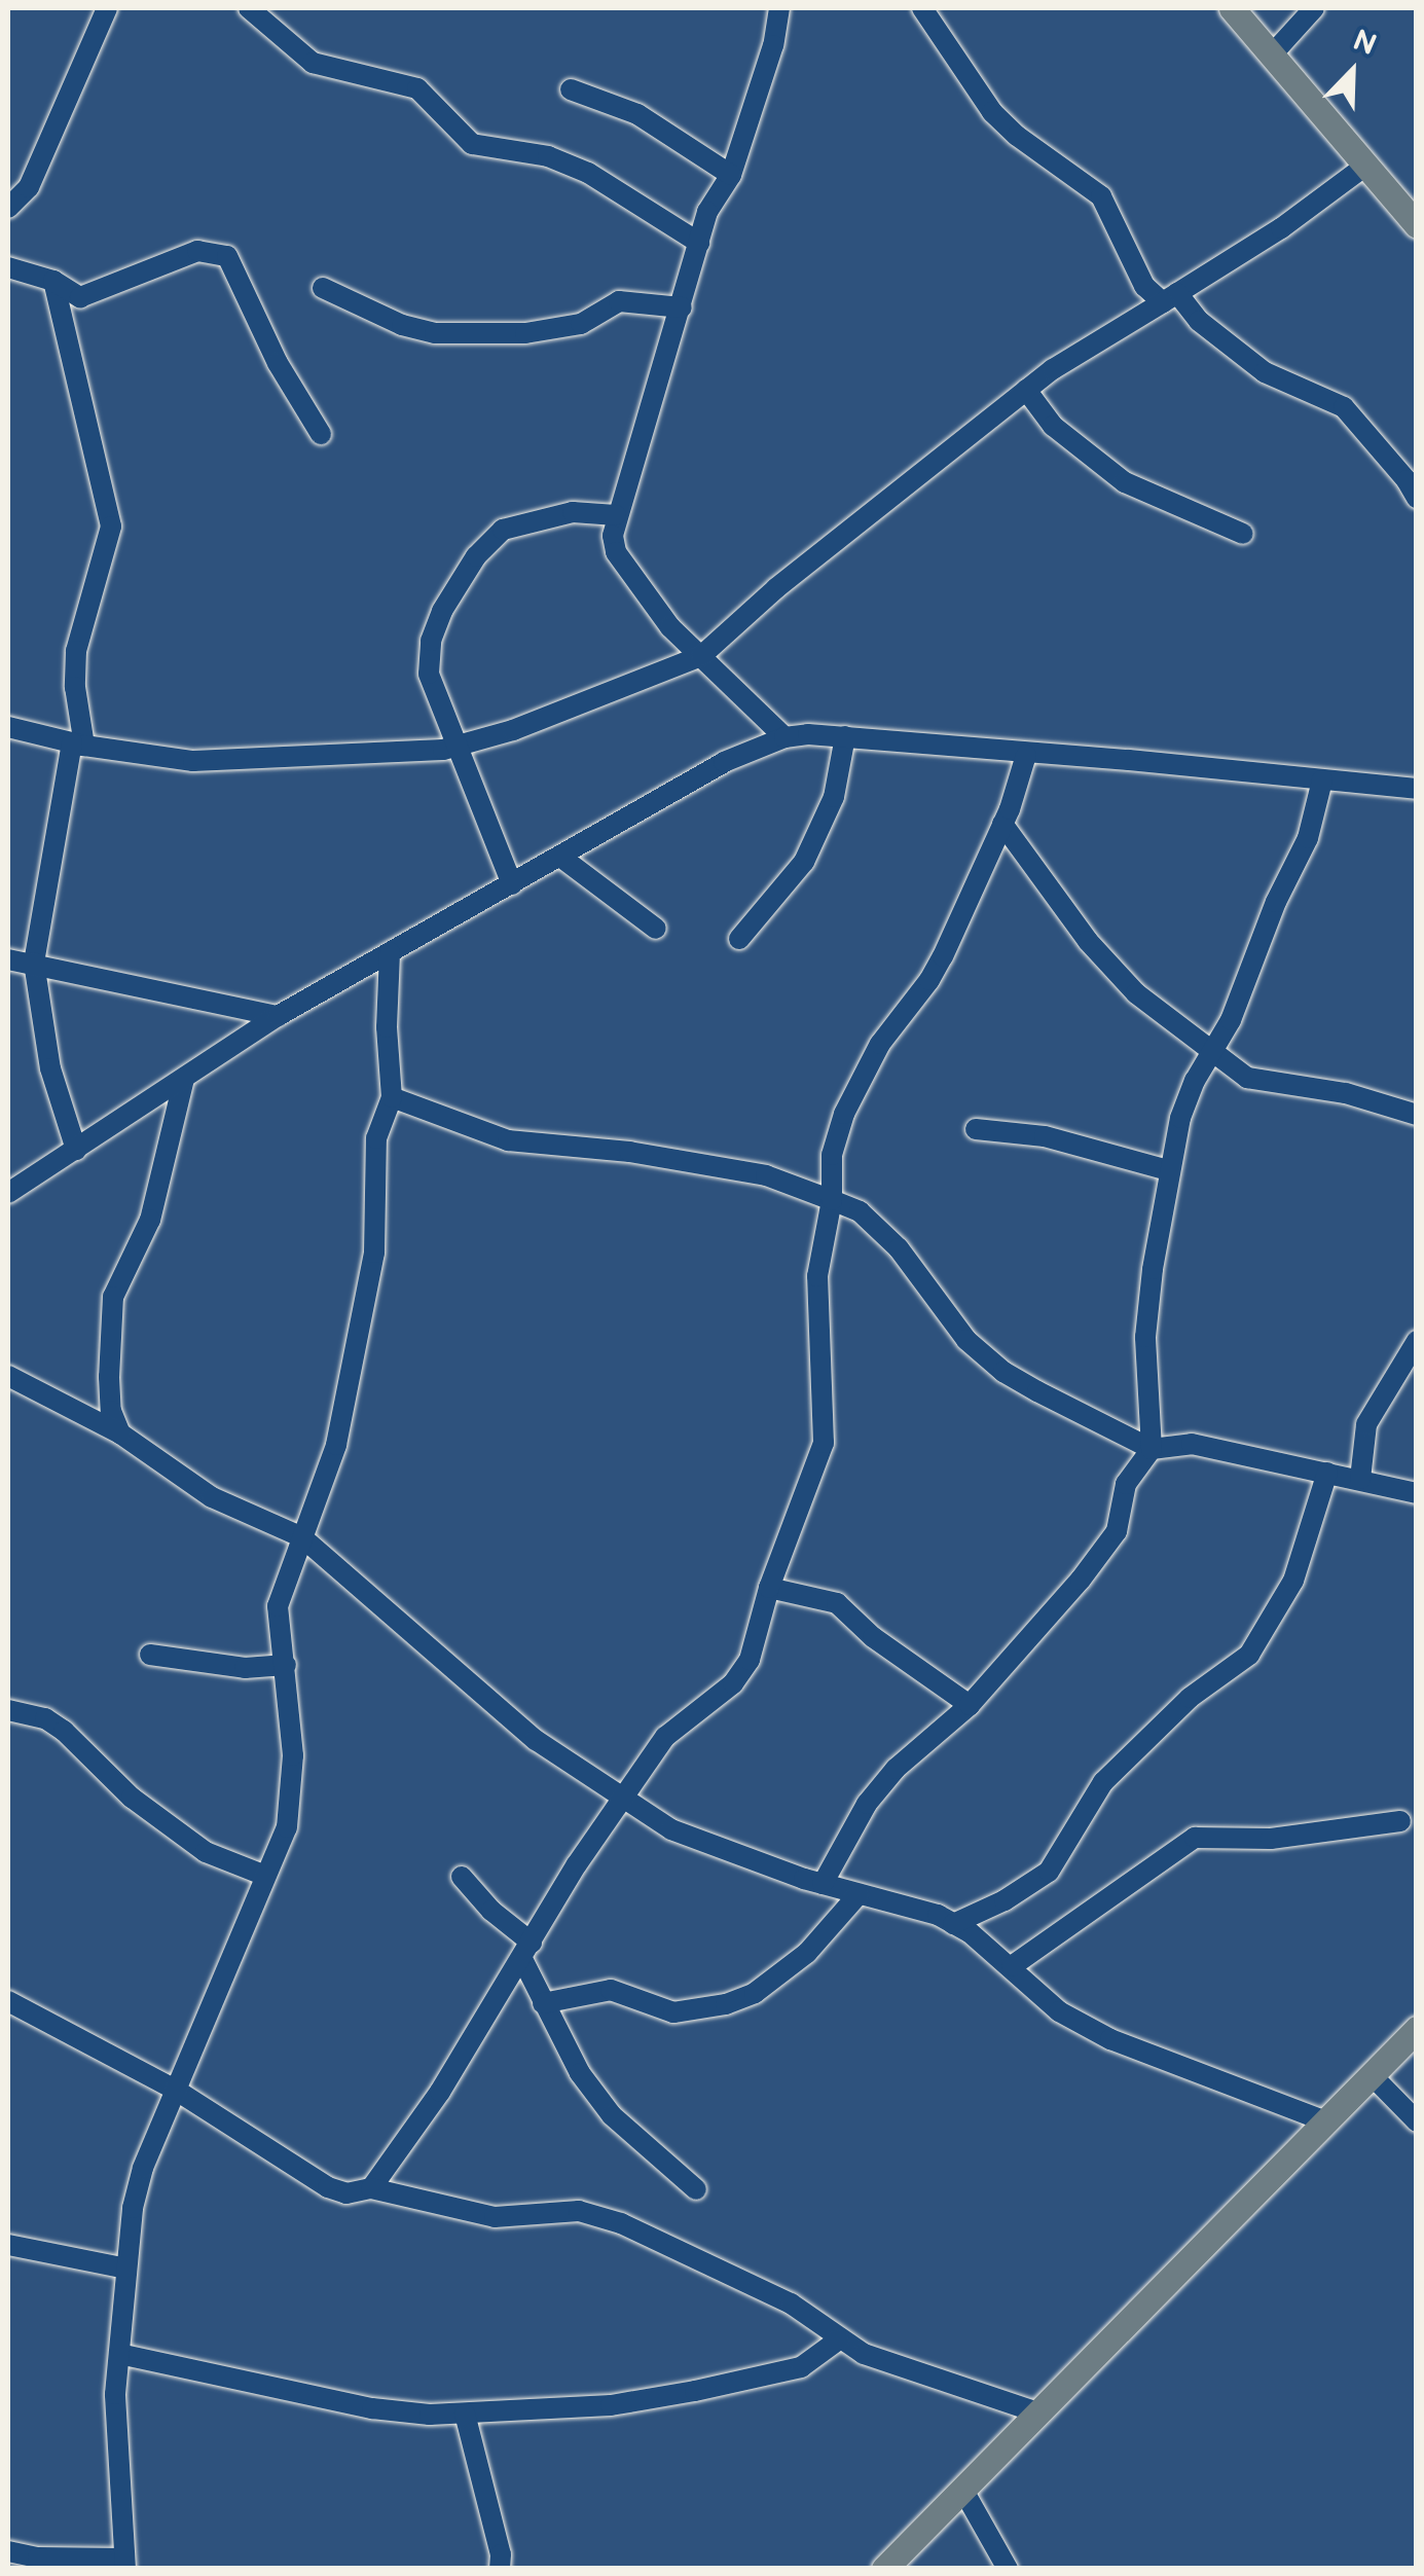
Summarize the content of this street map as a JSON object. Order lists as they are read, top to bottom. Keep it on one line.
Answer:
{"north":"top right"}
